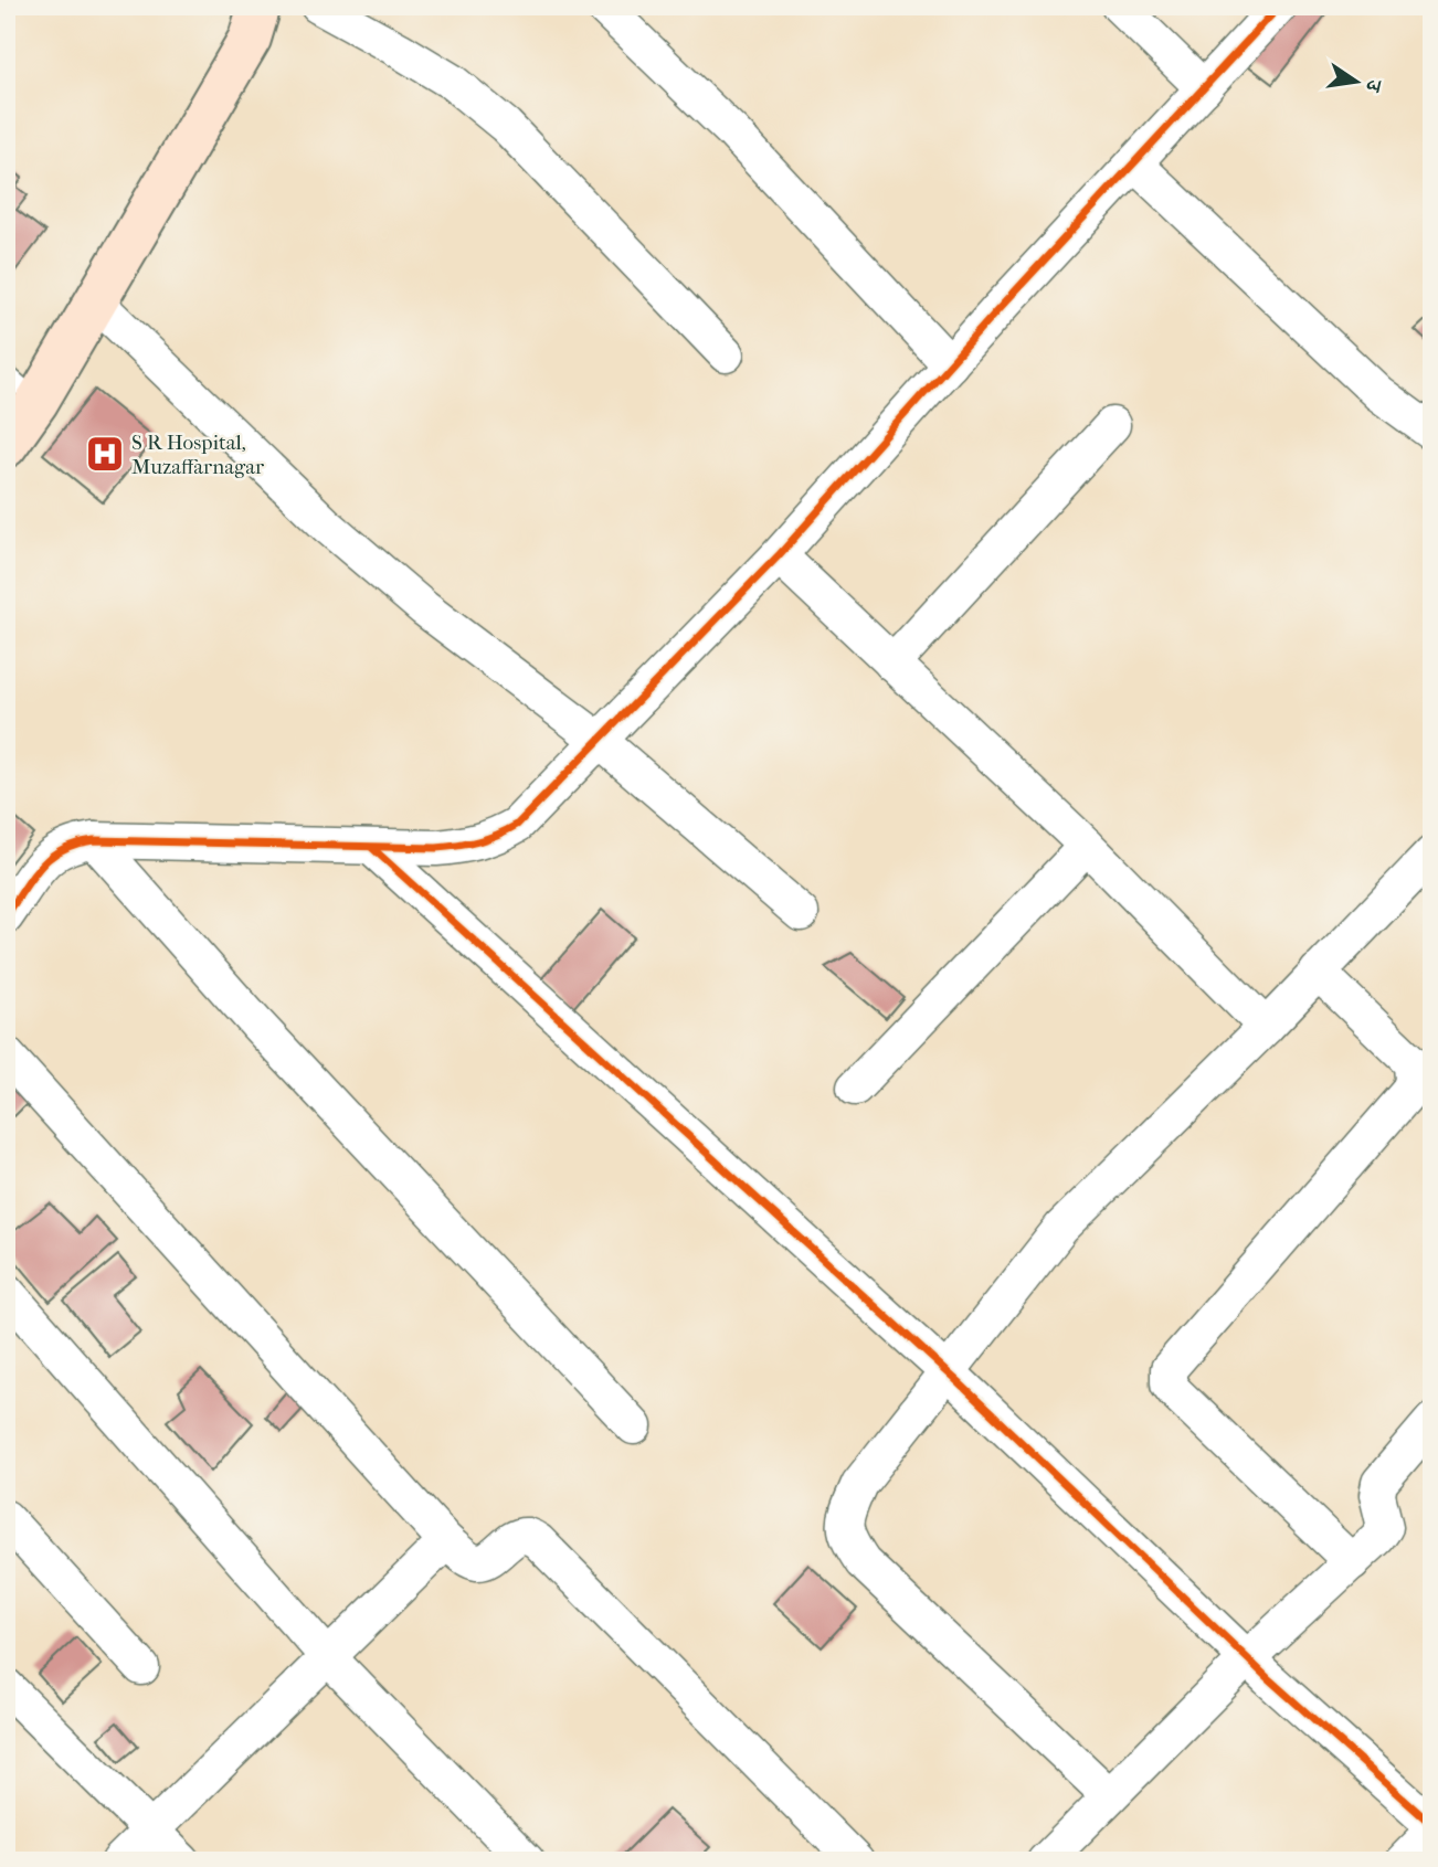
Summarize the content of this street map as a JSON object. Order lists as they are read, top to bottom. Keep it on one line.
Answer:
{"places":{"hospital":["S R Hospital, Muzaffarnagar"]},"north":"right"}
